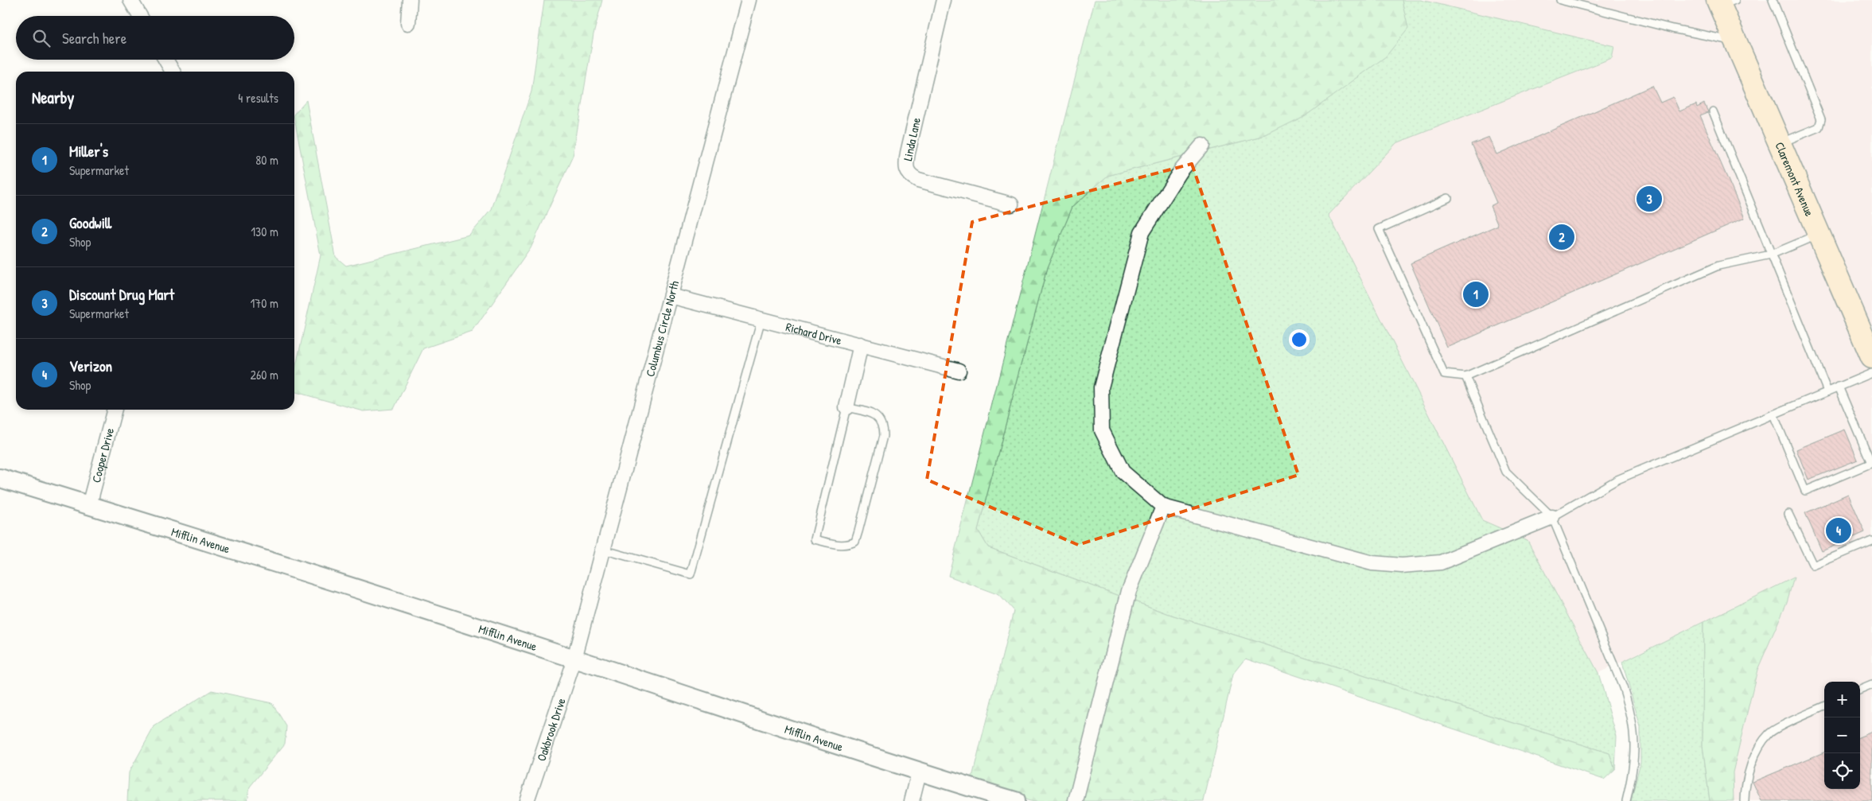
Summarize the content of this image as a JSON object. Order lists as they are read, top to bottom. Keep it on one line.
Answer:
{"streets":{"main road":["Claremont Avenue"],"street":["Linda Lane","Columbus Circle North","Richard Drive","Cooper Drive","Mifflin Avenue","Oakbrook Drive"]},"crossings":[["Columbus Circle North","Richard Drive"],["Columbus Circle North","Mifflin Avenue"],["Columbus Circle North","Oakbrook Drive"],["Cooper Drive","Mifflin Avenue"],["Mifflin Avenue","Oakbrook Drive"]],"page":{"search":"Search here","heading":["Nearby","4 results"],"list":[{"mark":"1","name":"Miller's","note":"Supermarket","value":"80 m"},{"mark":"2","name":"Goodwill","note":"Shop","value":"130 m"},{"mark":"3","name":"Discount Drug Mart","note":"Supermarket","value":"170 m"},{"mark":"4","name":"Verizon","note":"Shop","value":"260 m"}],"pins":["3","2","1","4"],"map_buttons":["+","−"]}}
